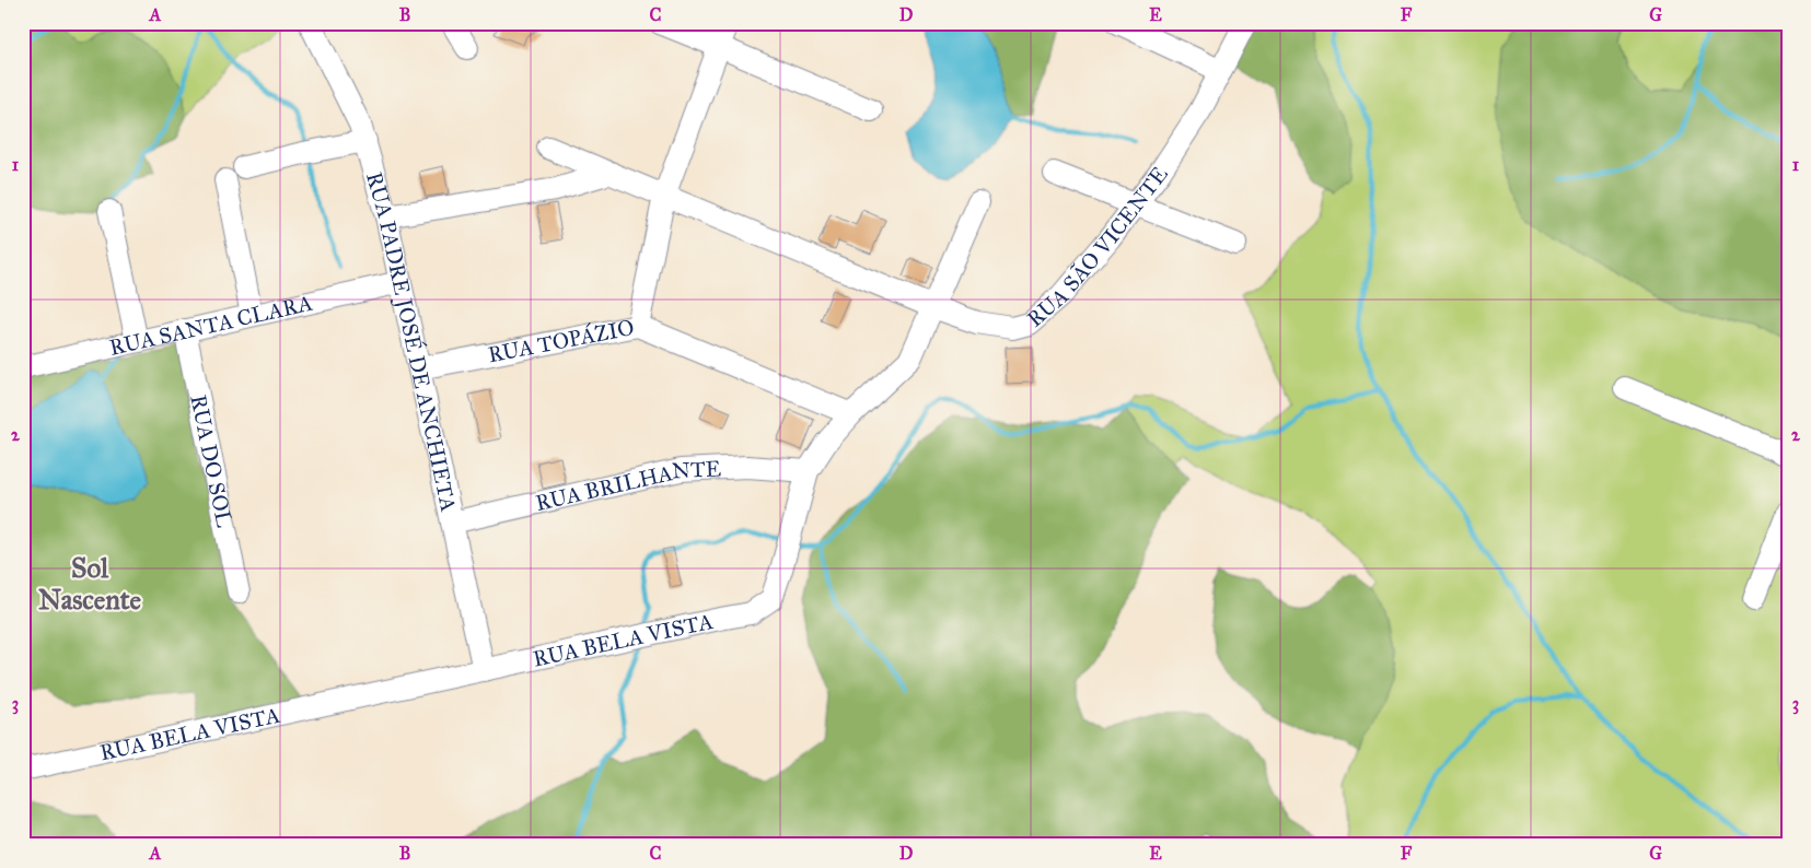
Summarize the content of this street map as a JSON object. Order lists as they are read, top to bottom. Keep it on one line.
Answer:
{"streets":{"street":["RUA SÃO VICENTE","RUA SANTA CLARA","RUA PADRE JOSÉ DE ANCHIETA","RUA TOPÁZIO","RUA DO SOL","RUA BRILHANTE","RUA BELA VISTA"]},"crossings":[["RUA SÃO VICENTE","RUA BELA VISTA"],["RUA SANTA CLARA","RUA PADRE JOSÉ DE ANCHIETA"],["RUA SANTA CLARA","RUA DO SOL"],["RUA PADRE JOSÉ DE ANCHIETA","RUA TOPÁZIO"],["RUA PADRE JOSÉ DE ANCHIETA","RUA BRILHANTE"],["RUA PADRE JOSÉ DE ANCHIETA","RUA BELA VISTA"],["RUA TOPÁZIO","RUA BELA VISTA"],["RUA BRILHANTE","RUA BELA VISTA"]],"districts":["Sol Nascente"],"grid":{"columns":["A","B","C","D","E","F","G"],"rows":["1","2","3"]}}
